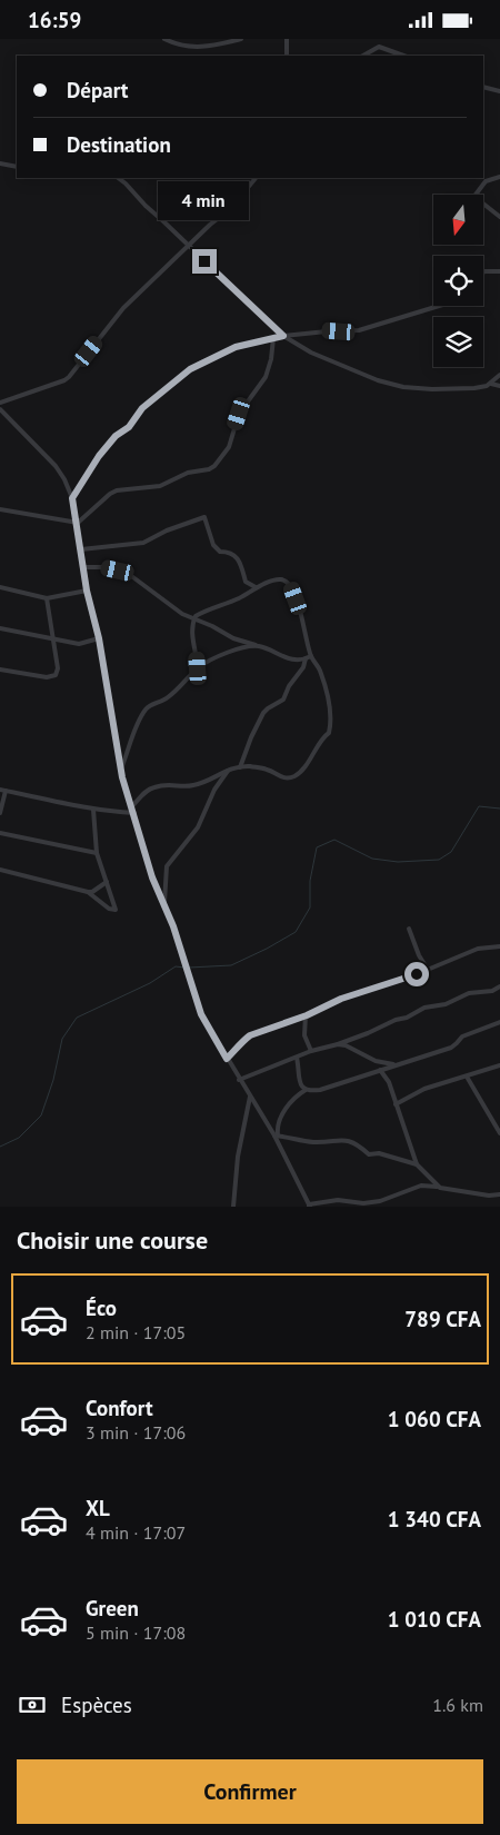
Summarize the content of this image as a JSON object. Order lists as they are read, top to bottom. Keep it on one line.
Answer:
{"north":"bottom","page":{"status":"16:59","banner":["Départ","Destination"],"bubble":"4 min","heading":"Choisir une course","list":[{"name":"Éco","note":"2 min · 17:05","value":"789 CFA"},{"name":"Confort","note":"3 min · 17:06","value":"1 060 CFA"},{"name":"XL","note":"4 min · 17:07","value":"1 340 CFA"},{"name":"Green","note":"5 min · 17:08","value":"1 010 CFA"}],"pay":["Espèces","1.6 km"],"buttons":"Confirmer"}}
